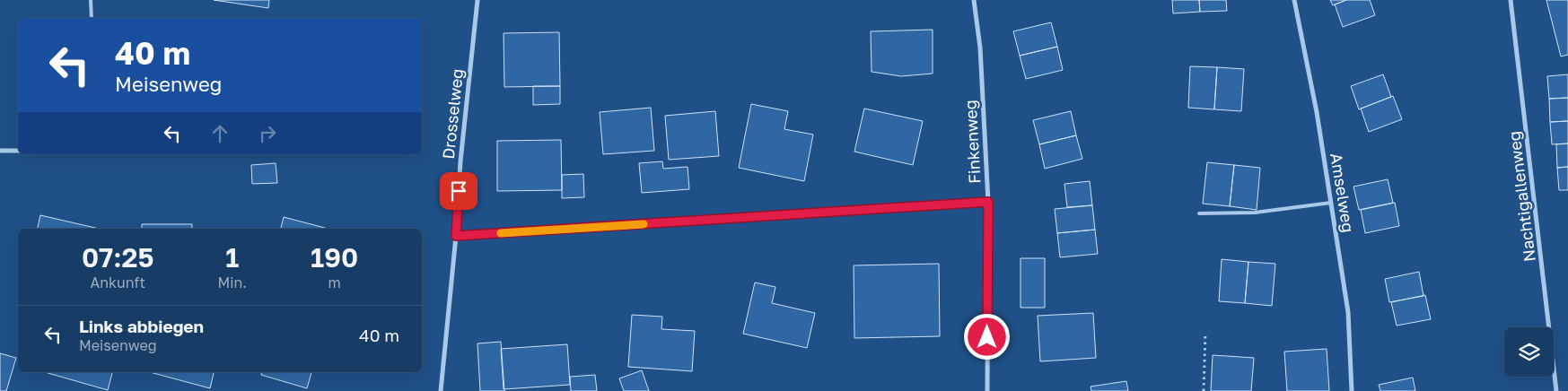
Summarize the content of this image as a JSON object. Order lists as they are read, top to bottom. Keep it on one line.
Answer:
{"streets":{"street":["Drosselweg","Finkenweg","Amselweg","Nachtigallenweg"]},"page":{"turn":["40 m","Meisenweg"],"eta":["07:25","Ankunft","1","Min.","190","m"],"list":[{"name":"Links abbiegen","note":"Meisenweg","value":"40 m"}]}}
